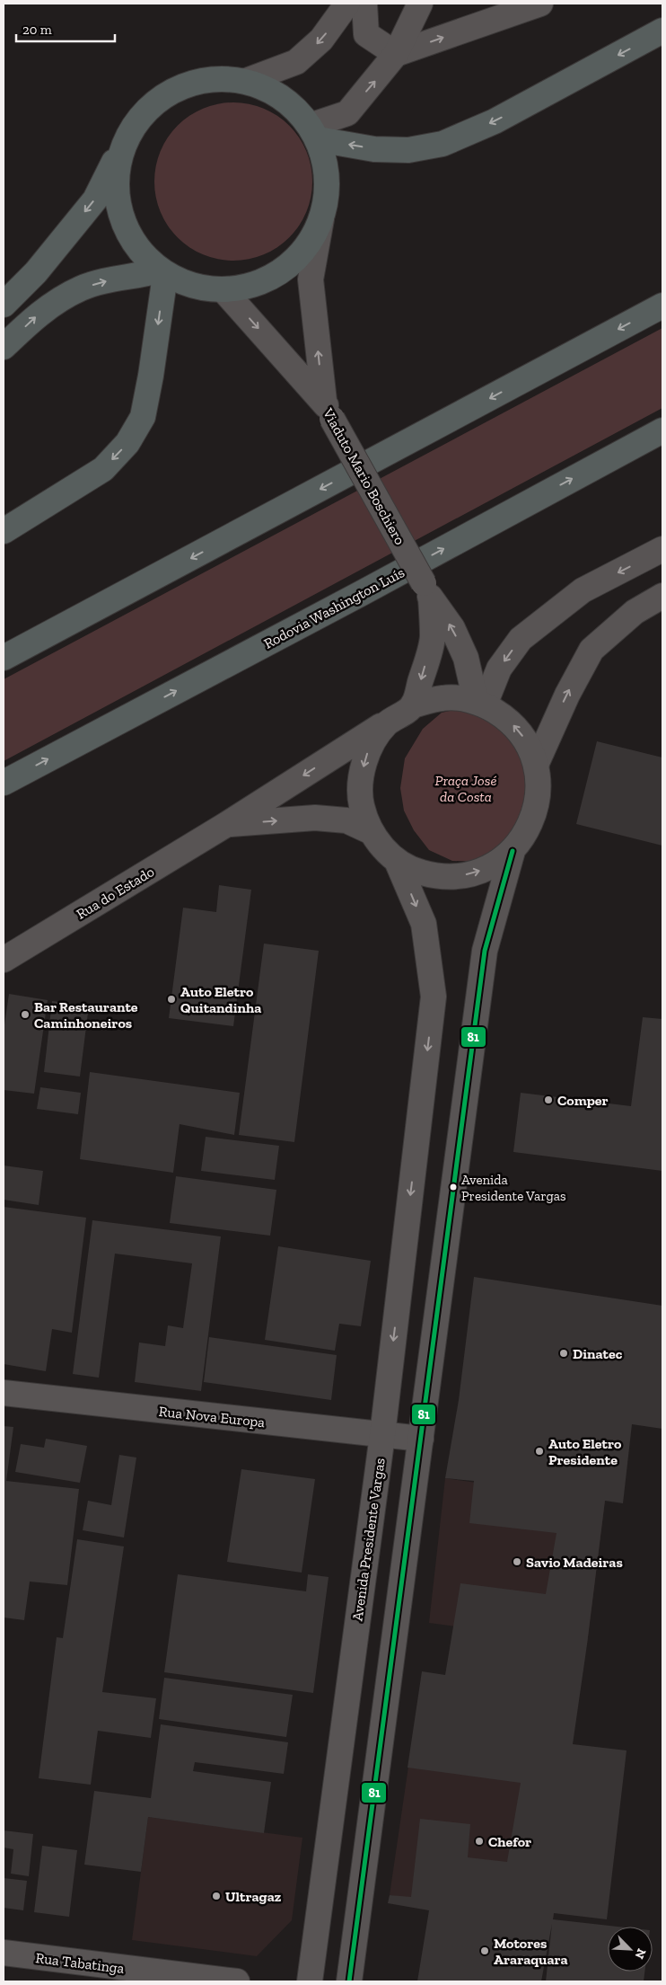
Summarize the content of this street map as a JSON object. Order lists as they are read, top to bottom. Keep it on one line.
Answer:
{"streets":{"highway":["Rodovia Washington Luís"],"main road":["Viaduto Mario Boschiero","Rua do Estado","Rua Nova Europa","Avenida Presidente Vargas","Rua Tabatinga"]},"crossings":[["Viaduto Mario Boschiero","Rua do Estado"],["Rua Nova Europa","Avenida Presidente Vargas"]],"one_way":["Viaduto Mario Boschiero"],"parks":["Praça José da Costa"],"places":["Auto Eletro Quitandinha","Bar Restaurante Caminhoneiros","Comper","Avenida Presidente Vargas","Dinatec","Auto Eletro Presidente","Savio Madeiras","Chefor","Ultragaz","Motores Araraquara"],"lines":["transit line 81"],"scale_bar":"20 m","north":"bottom right"}
